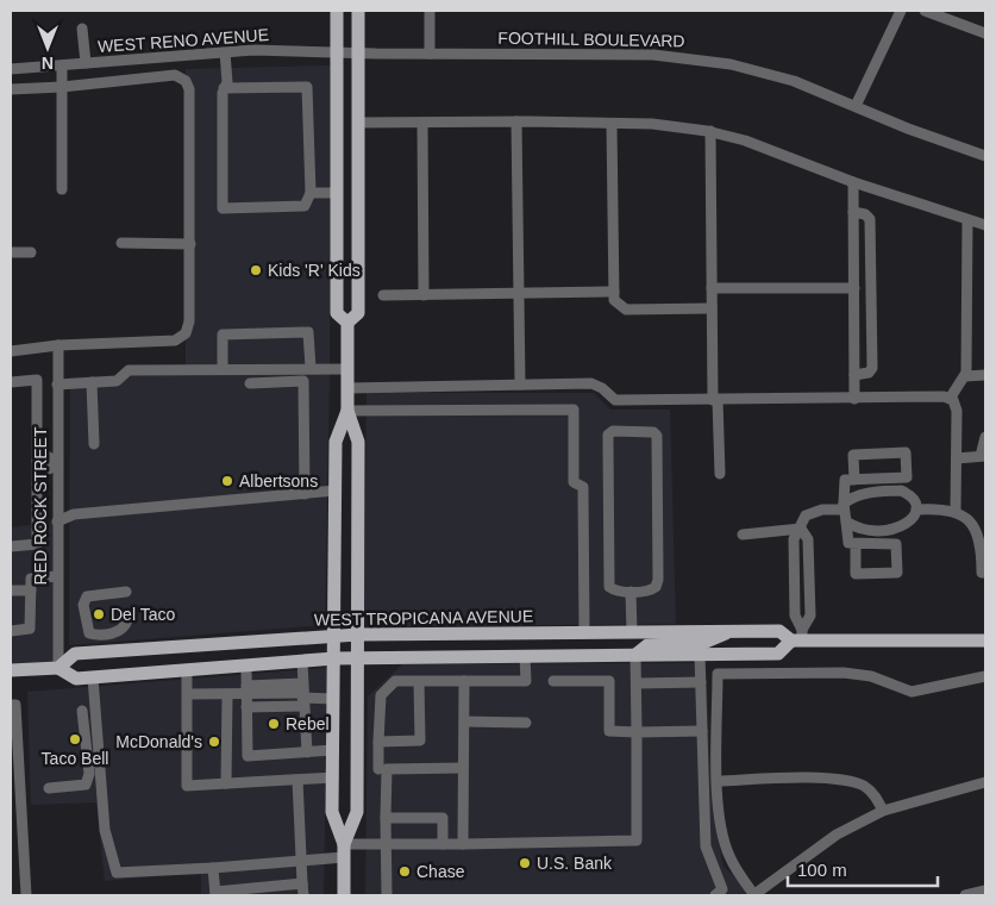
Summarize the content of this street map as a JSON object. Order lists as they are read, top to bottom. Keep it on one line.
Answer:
{"streets":{"main road":["WEST TROPICANA AVENUE"],"street":["FOOTHILL BOULEVARD","WEST RENO AVENUE","RED ROCK STREET"]},"crossings":[["FOOTHILL BOULEVARD","WEST RENO AVENUE"],["RED ROCK STREET","WEST TROPICANA AVENUE"]],"places":["Kids 'R' Kids","Albertsons","Del Taco","Rebel","Taco Bell","McDonald's","U.S. Bank","Chase"],"scale_bar":"100 m","north":"bottom"}
